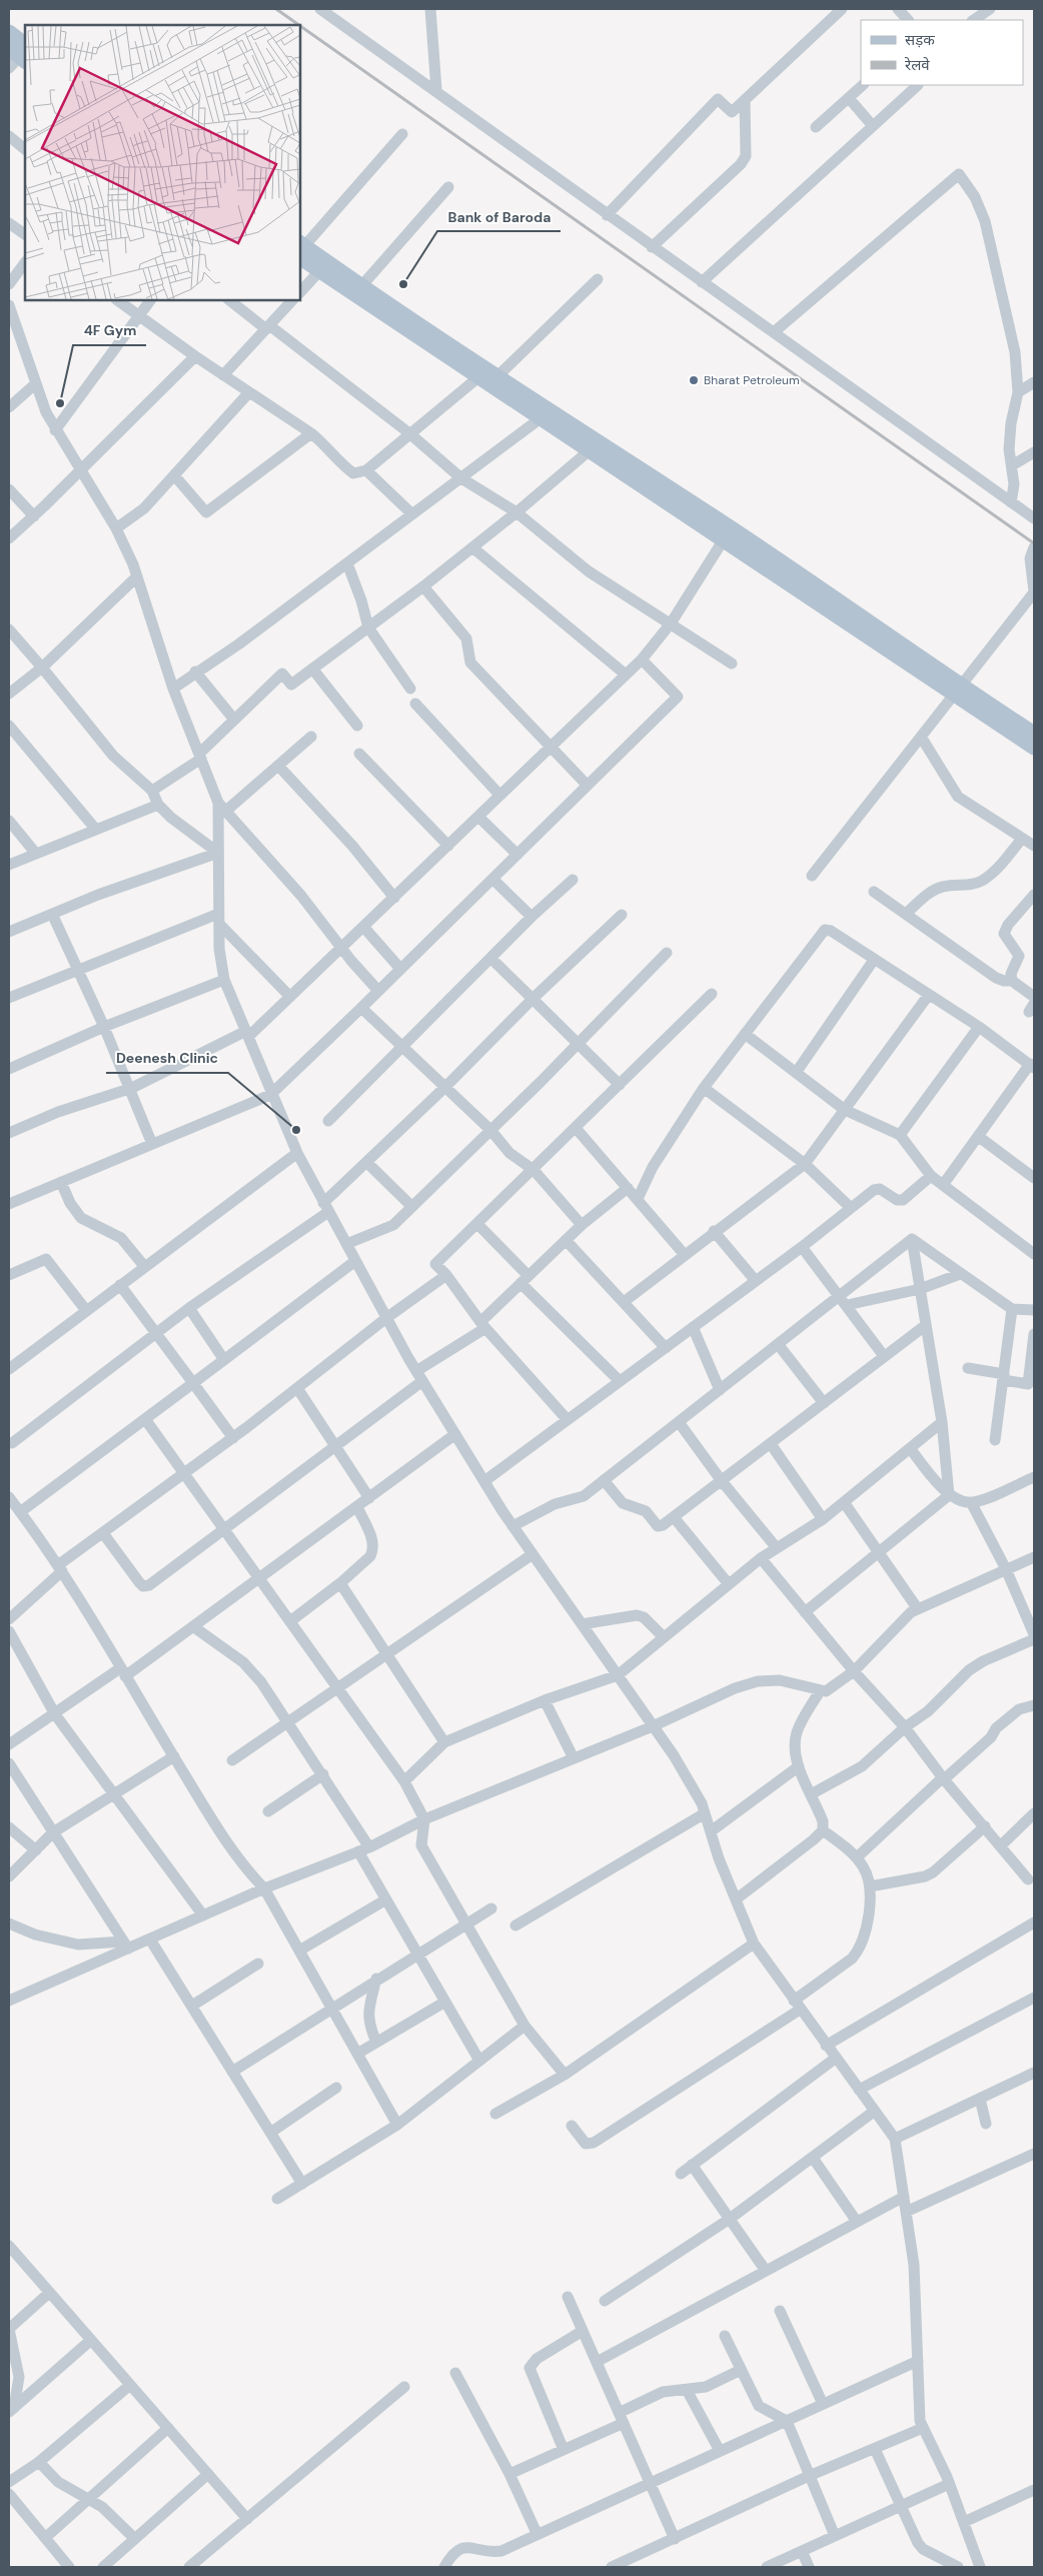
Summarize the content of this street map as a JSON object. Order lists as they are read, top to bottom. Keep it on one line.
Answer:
{"places":["Bank of Baroda","Bharat Petroleum","4F Gym","Deenesh Clinic"],"legend":["सड़क","रेलवे"]}
